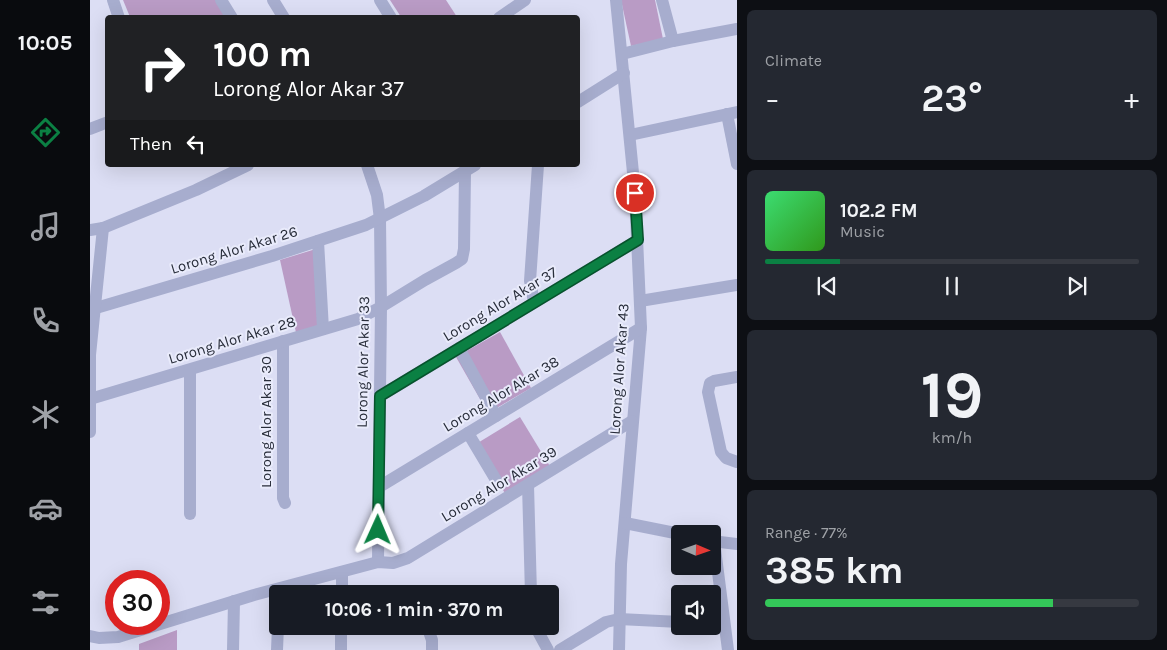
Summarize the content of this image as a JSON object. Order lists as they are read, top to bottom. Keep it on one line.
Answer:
{"streets":{"street":["Lorong Alor Akar 26","Lorong Alor Akar 37","Lorong Alor Akar 28","Lorong Alor Akar 33","Lorong Alor Akar 43","Lorong Alor Akar 38","Lorong Alor Akar 30","Lorong Alor Akar 39"]},"crossings":[["Lorong Alor Akar 26","Lorong Alor Akar 28"],["Lorong Alor Akar 26","Lorong Alor Akar 33"],["Lorong Alor Akar 37","Lorong Alor Akar 33"],["Lorong Alor Akar 37","Lorong Alor Akar 43"],["Lorong Alor Akar 28","Lorong Alor Akar 33"],["Lorong Alor Akar 28","Lorong Alor Akar 30"],["Lorong Alor Akar 33","Lorong Alor Akar 38"],["Lorong Alor Akar 33","Lorong Alor Akar 39"],["Lorong Alor Akar 43","Lorong Alor Akar 38"],["Lorong Alor Akar 43","Lorong Alor Akar 39"]],"north":"right","page":{"tabs":"10:05","tile":["Climate",["19","km/h"],["Range · 77%","385 km"]],"turn":["100 m","Lorong Alor Akar 37"],"heat":["−","23°","+"],"then":"Then","song":["102.2 FM","Music"],"limit":"30","trip":"10:06 · 1 min · 370 m"}}
